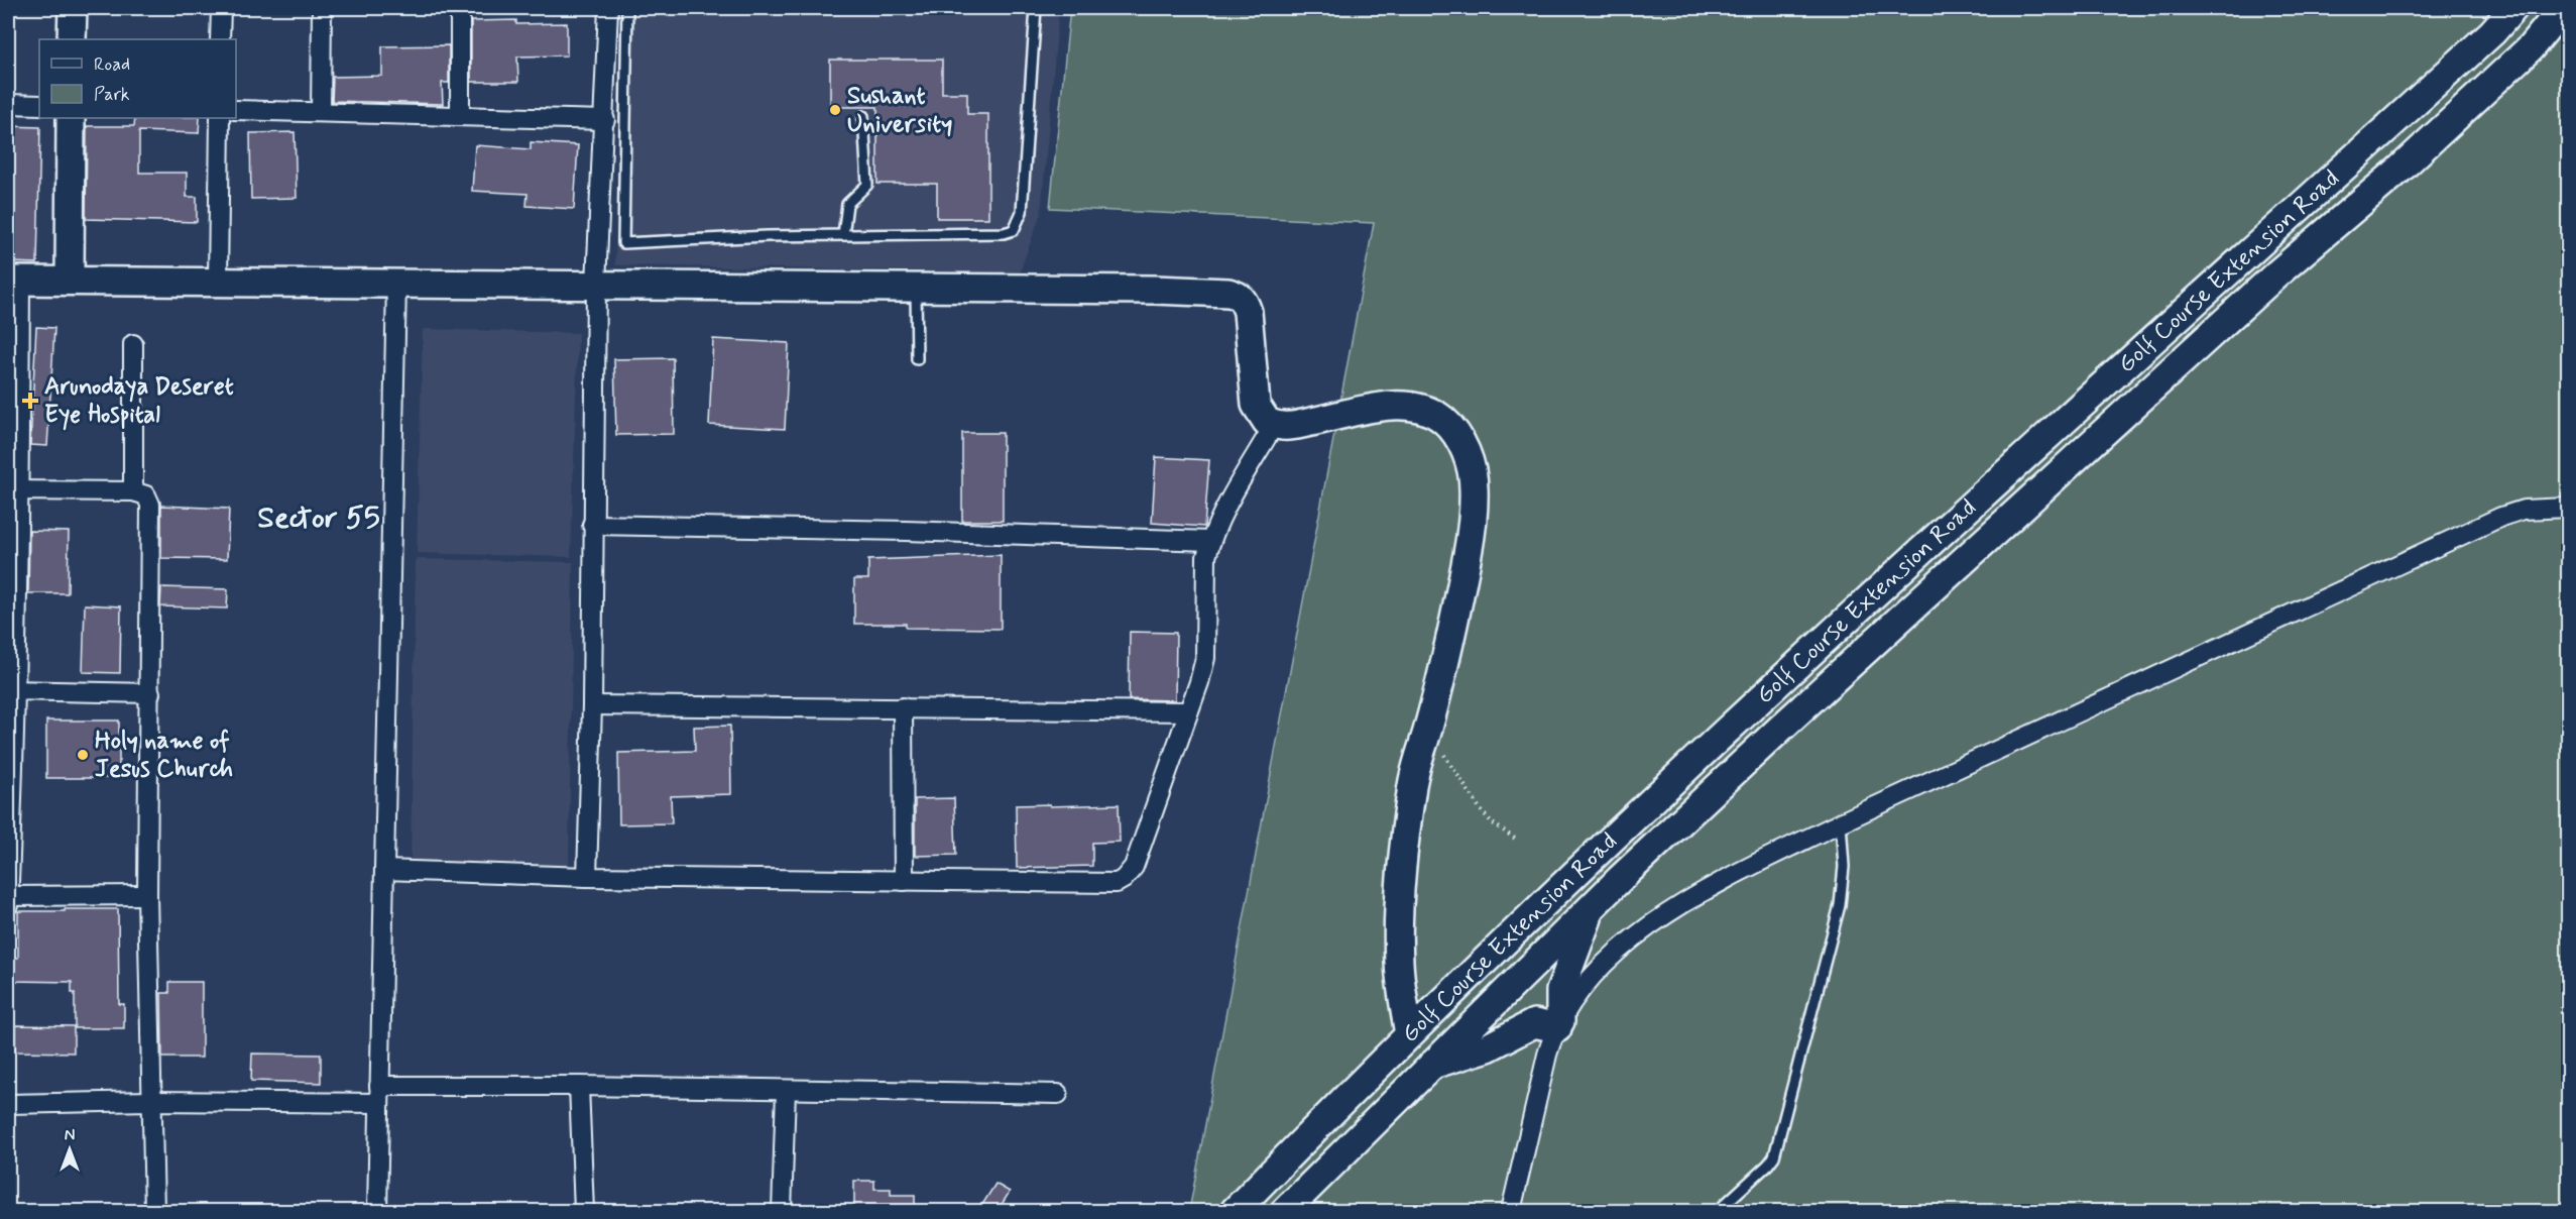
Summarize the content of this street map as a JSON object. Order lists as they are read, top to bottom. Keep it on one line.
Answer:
{"streets":{"main road":["Golf Course Extension Road"]},"districts":["Sector 55"],"places":{"other":["Sushant University","Holy name of Jesus Church"],"health":["Arunodaya Deseret Eye Hospital"]},"legend":["Road","Park"],"north":"top"}
